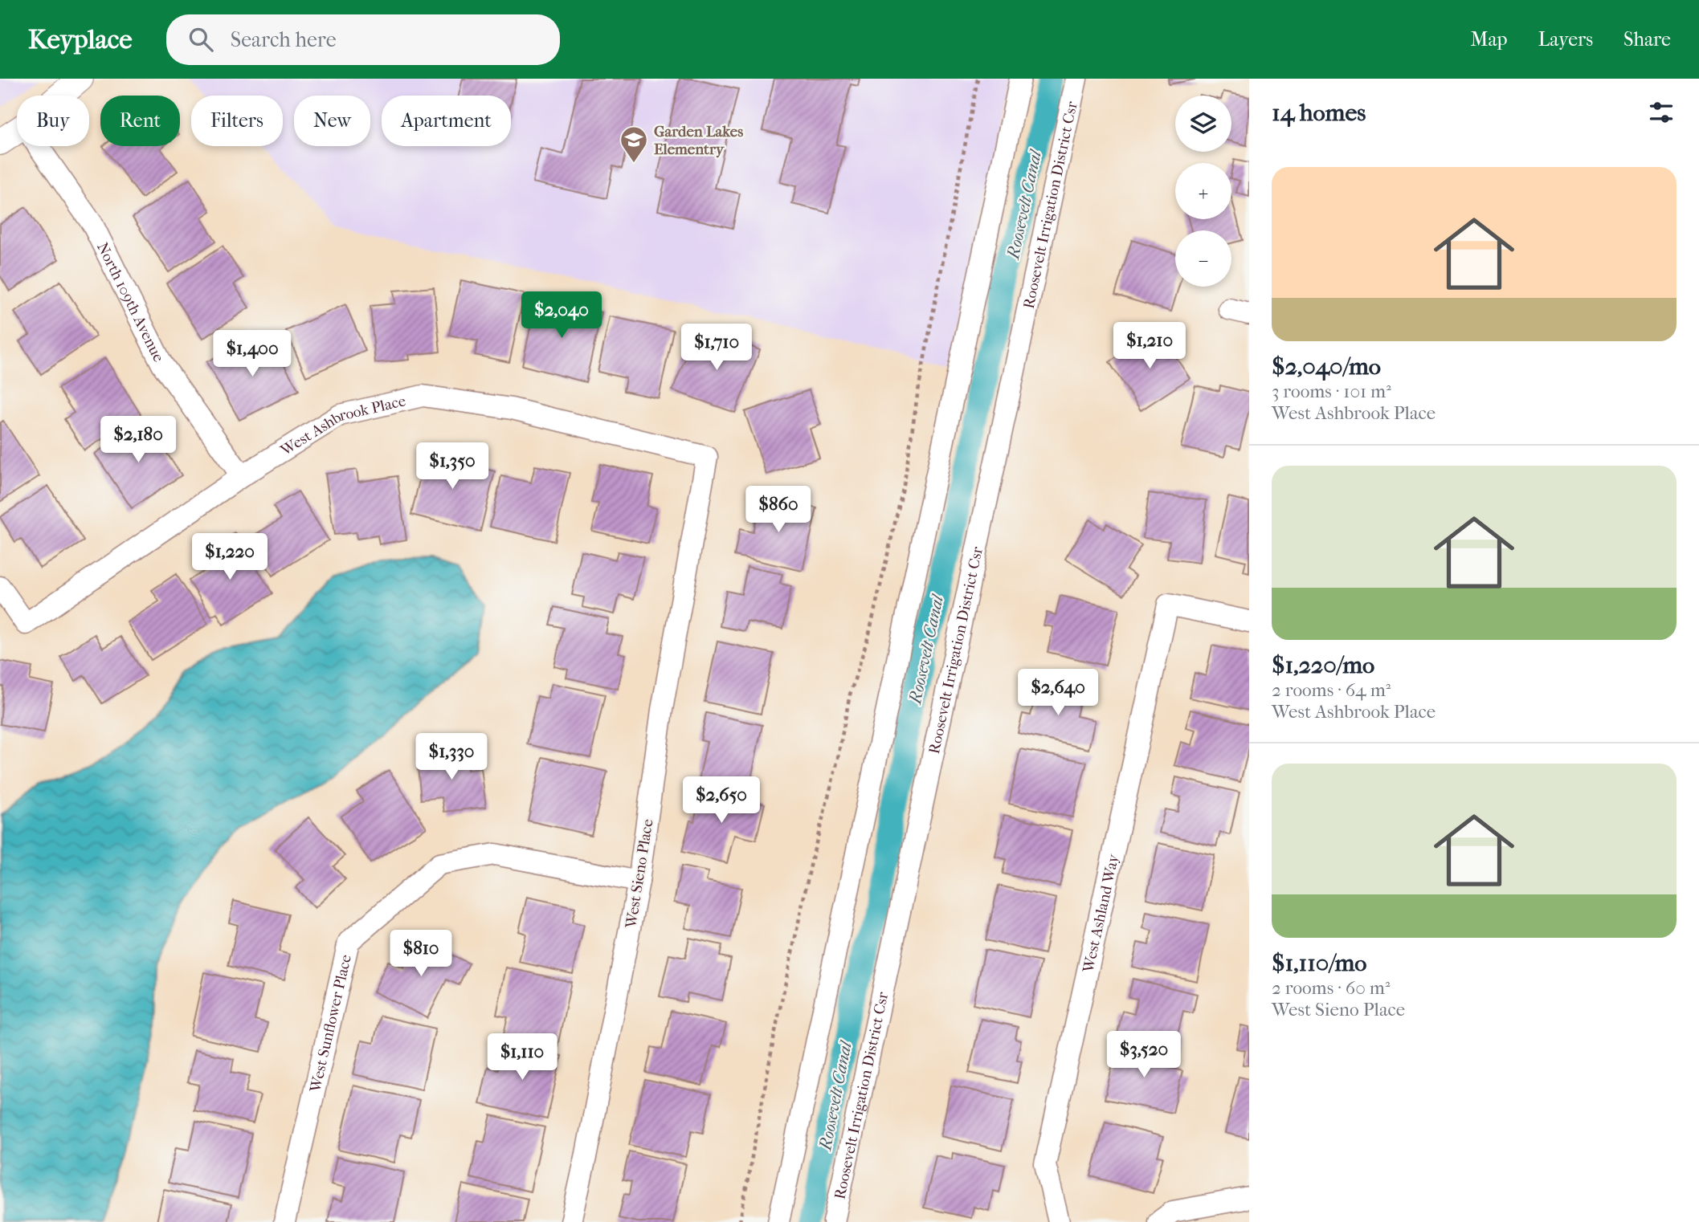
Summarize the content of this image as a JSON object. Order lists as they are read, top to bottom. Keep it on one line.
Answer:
{"streets":{"street":["Roosevelt Irrigation District Csr","North 109th Avenue","West Ashbrook Place","West Sieno Place","West Ashland Way","West Sunflower Place"]},"crossings":[["North 109th Avenue","West Ashbrook Place"],["West Ashbrook Place","West Sieno Place"],["West Sieno Place","West Sunflower Place"]],"water":["Roosevelt Canal"],"places":{"school or university":["Garden Lakes Elementry"]},"page":{"header":"Keyplace","search":"Search here","nav":["Map","Layers","Share"],"heading":"14 homes","map_buttons":["+","−"],"chip":["Buy","Rent","Filters","New","Apartment"],"list":[{"name":"$2,040/mo","note":"3 rooms · 101 m² · West Ashbrook Place"},{"name":"$1,220/mo","note":"2 rooms · 64 m² · West Ashbrook Place"},{"name":"$1,110/mo","note":"2 rooms · 60 m² · West Sieno Place"}],"price":["$2,040","$1,210","$1,710","$1,400","$2,180","$1,350","$860","$1,220","$2,640","$1,330","$2,650","$810","$3,520","$1,110"]}}
